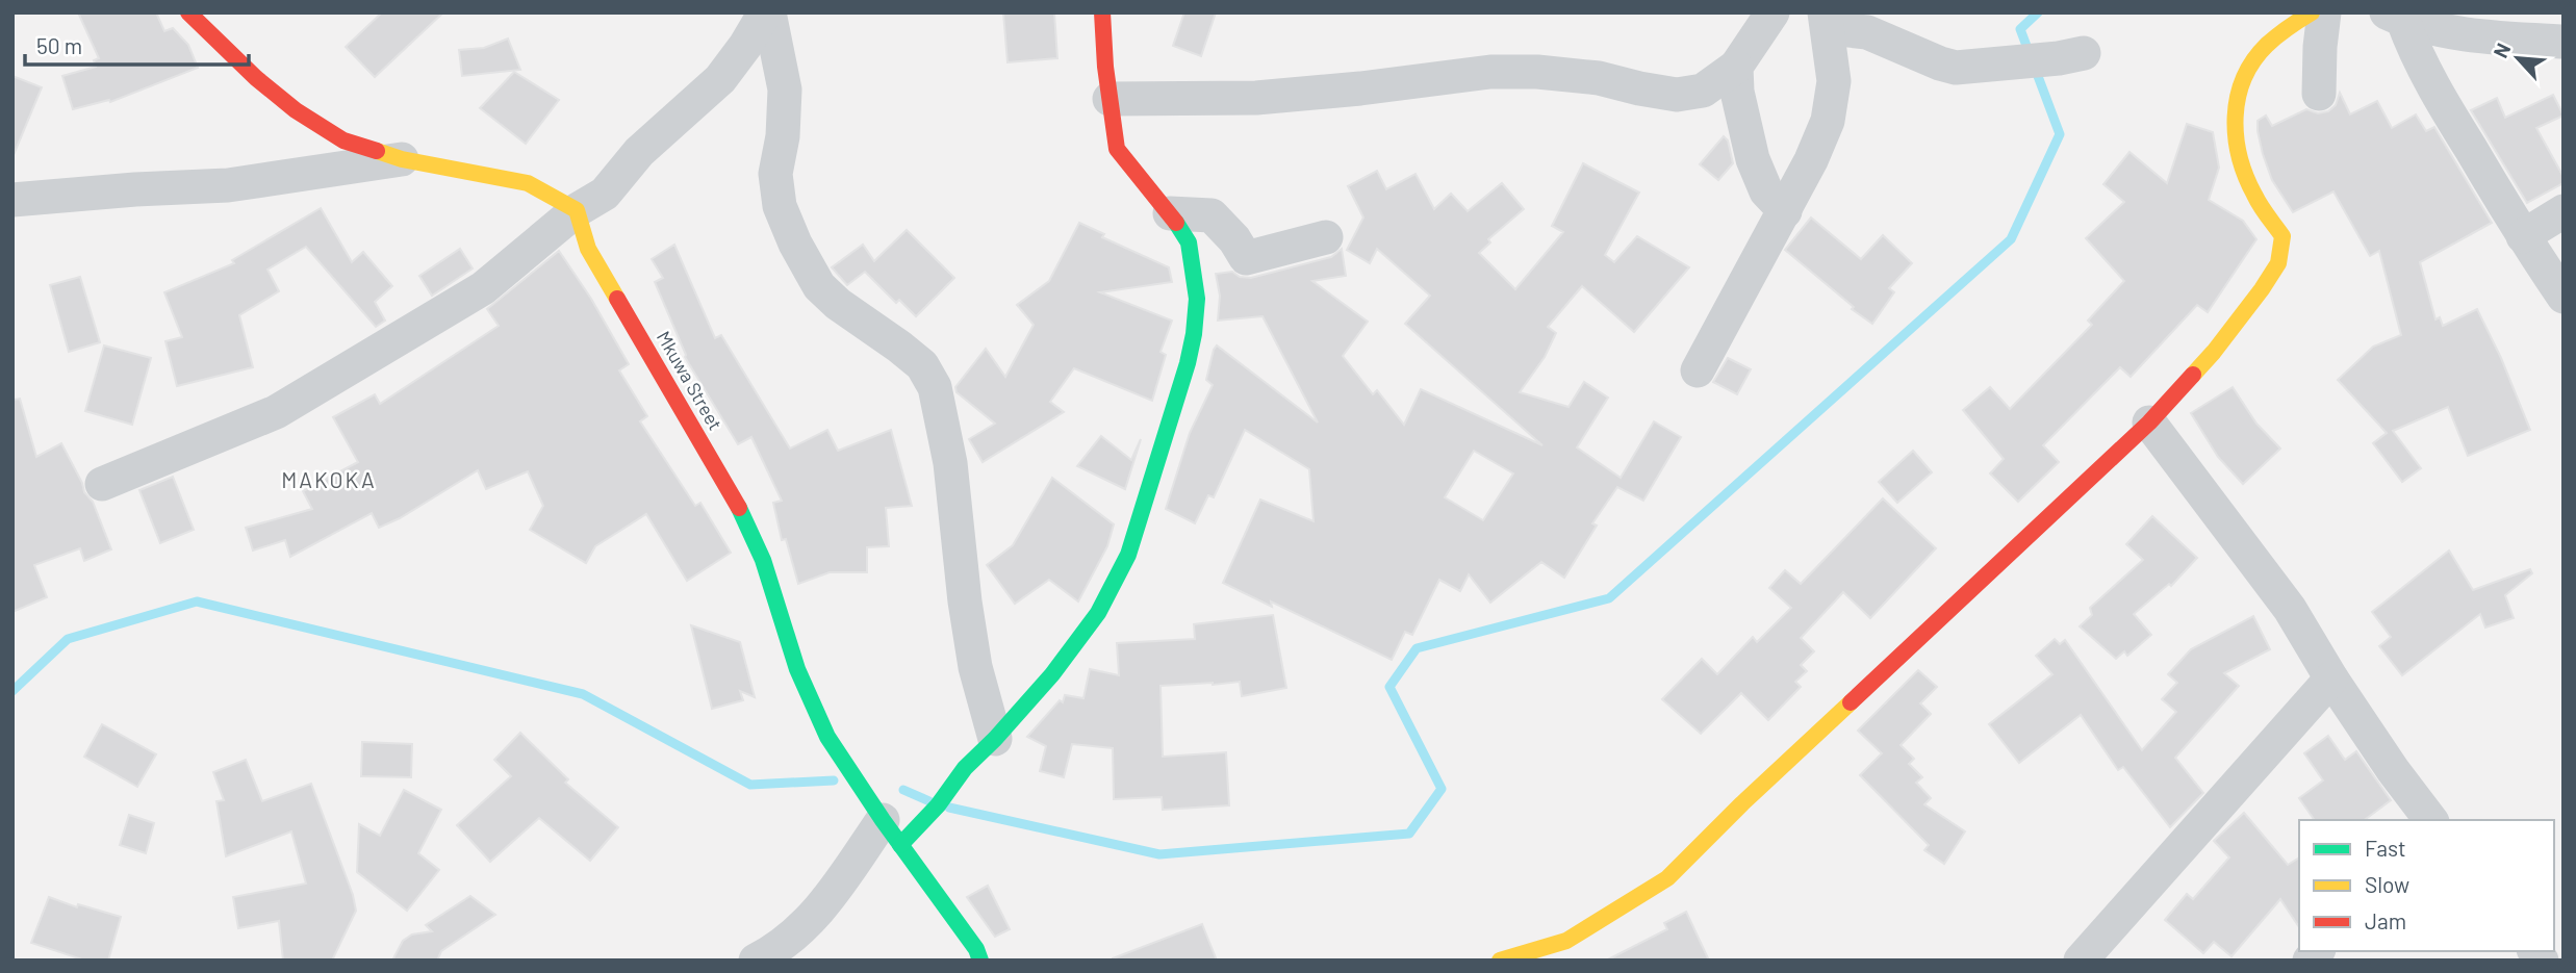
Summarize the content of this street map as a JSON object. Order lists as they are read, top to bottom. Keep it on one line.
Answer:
{"streets":{"street":["Mkuwa Street"]},"districts":["MAKOKA"],"legend":["Fast","Slow","Jam"],"scale_bar":"50 m","north":"top left"}
